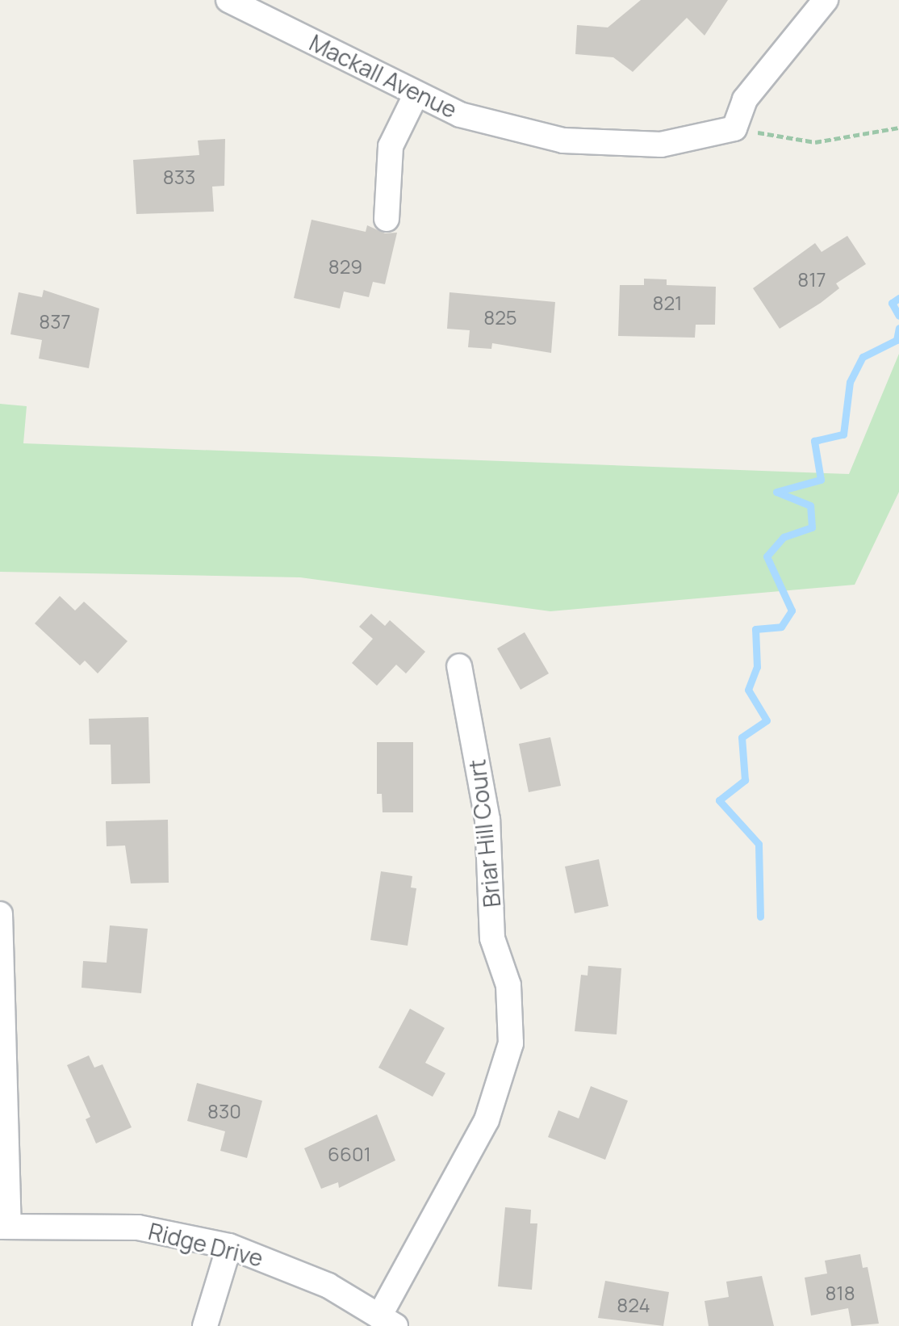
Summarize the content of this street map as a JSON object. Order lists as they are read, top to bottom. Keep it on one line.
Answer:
{"streets":{"street":["Mackall Avenue","Briar Hill Court","Ridge Drive"]},"crossings":[["Briar Hill Court","Ridge Drive"]],"house_numbers":["833","829","817","821","825","837","830","6601","818","824"]}
